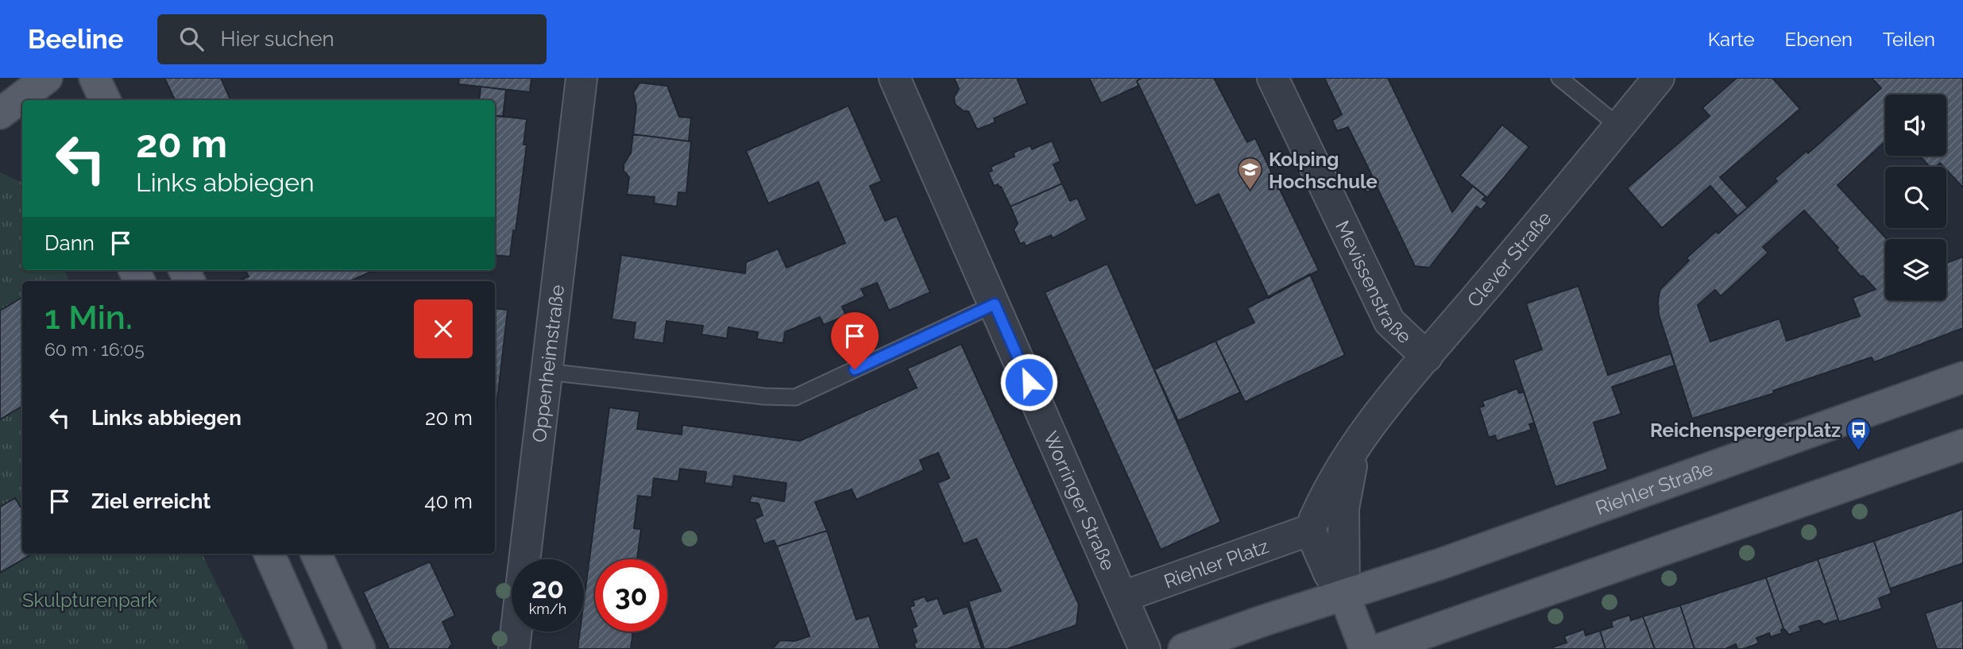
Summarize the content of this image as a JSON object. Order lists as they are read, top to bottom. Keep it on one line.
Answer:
{"streets":{"main road":["Riehler Straße"],"street":["Clever Straße","Mevissenstraße","Oppenheimstraße","Worringer Straße","Riehler Platz"]},"crossings":[["Clever Straße","Mevissenstraße"],["Clever Straße","Riehler Straße"],["Clever Straße","Riehler Platz"],["Worringer Straße","Riehler Platz"]],"parks":["Skulpturenpark"],"places":{"school or university":["Kolping Hochschule"],"bus stop":["Reichenspergerplatz"]},"page":{"header":"Beeline","search":"Hier suchen","nav":["Karte","Ebenen","Teilen"],"turn":["20 m","Links abbiegen"],"then":"Dann","heading":["1 Min.","60 m · 16:05"],"list":[{"name":"Links abbiegen","value":"20 m"},{"name":"Ziel erreicht","value":"40 m"}],"speed":"20 km/h","limit":"30"}}
